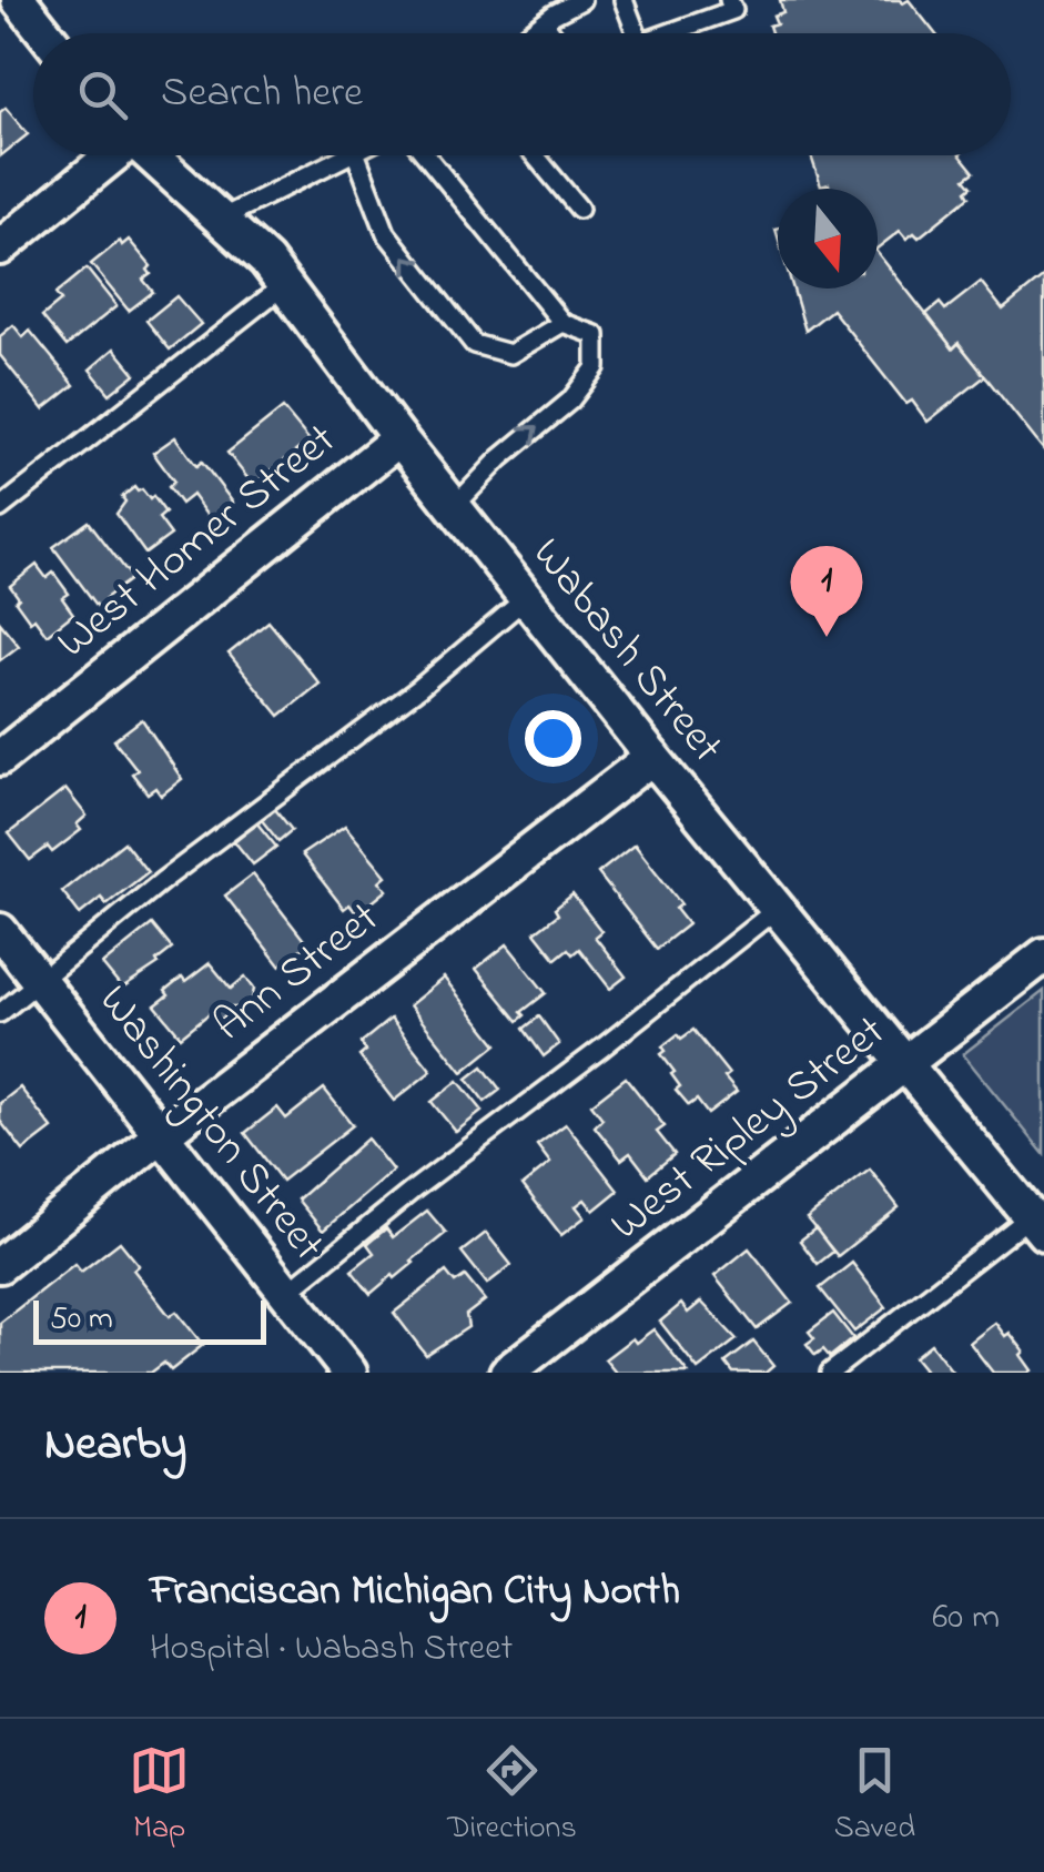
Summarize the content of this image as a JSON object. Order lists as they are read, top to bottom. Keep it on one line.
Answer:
{"streets":{"street":["West Homer Street","Wabash Street","Ann Street","Washington Street","West Ripley Street"]},"crossings":[["West Homer Street","Wabash Street"],["Wabash Street","Ann Street"],["Wabash Street","West Ripley Street"],["Ann Street","Washington Street"]],"scale_bar":"50 m","north":"bottom","page":{"search":"Search here","pins":"1","scale":"50 m","heading":"Nearby","list":[{"mark":"1","name":"Franciscan Michigan City North","note":"Hospital · Wabash Street","value":"60 m"}],"nav":["Map","Directions","Saved"]}}
